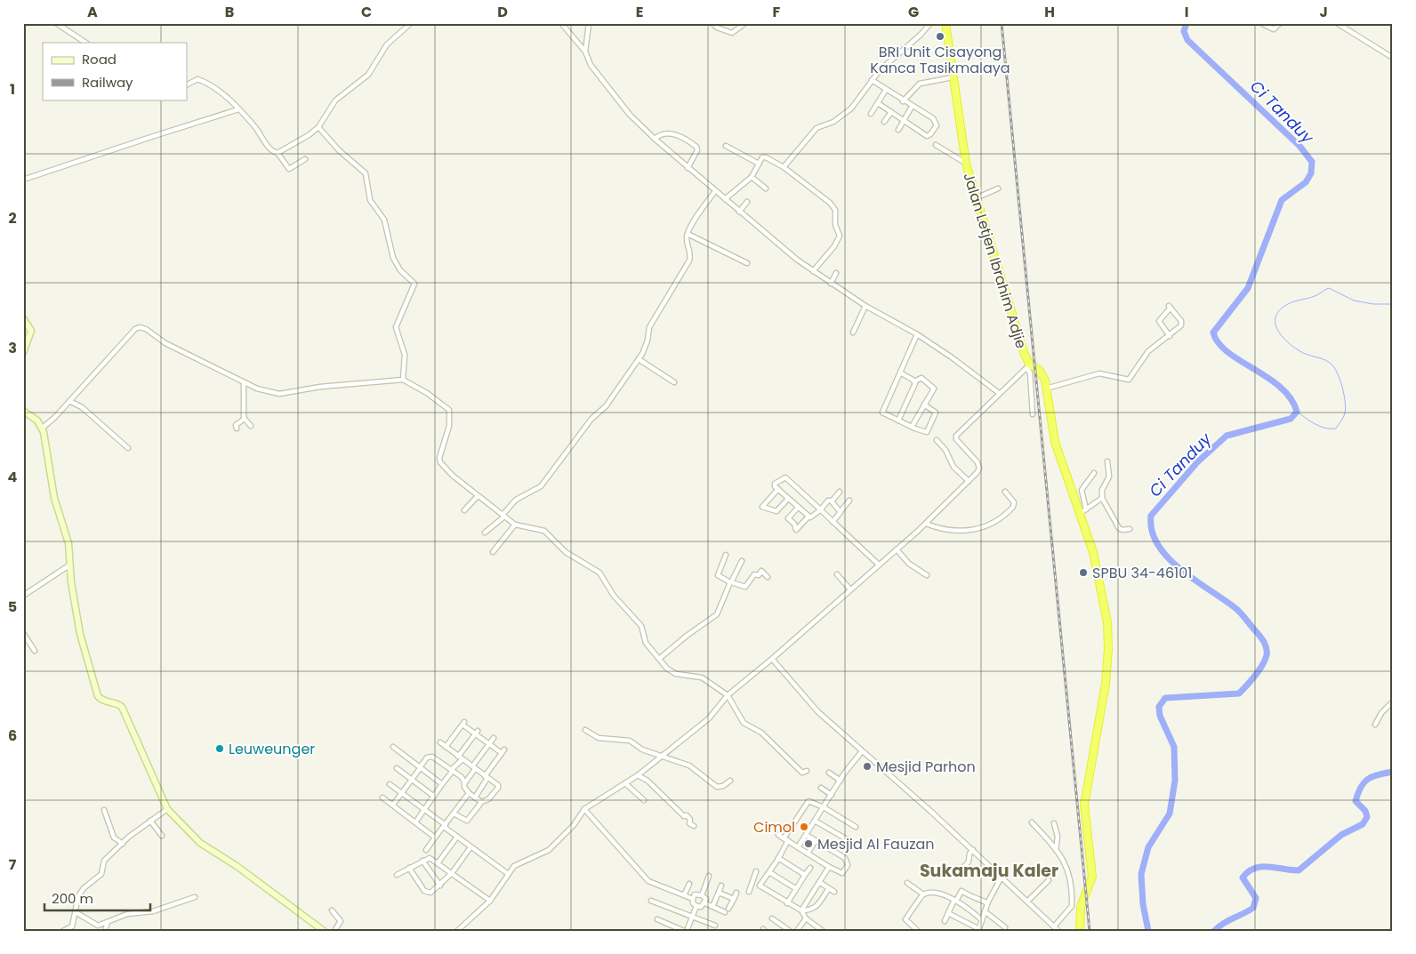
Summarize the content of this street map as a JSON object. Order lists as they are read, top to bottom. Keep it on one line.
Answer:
{"streets":{"highway":["Jalan Letjen Ibrahim Adjie"]},"districts":["Sukamaju Kaler"],"water":["Ci Tanduy"],"places":["BRI Unit Cisayong Kanca Tasikmalaya","SPBU 34-46101","Leuweunger","Mesjid Parhon","Cimol","Mesjid Al Fauzan"],"legend":["Road","Railway"],"scale_bar":"200 m","grid":{"columns":["A","B","C","D","E","F","G","H","I","J"],"rows":["1","2","3","4","5","6","7"]}}
